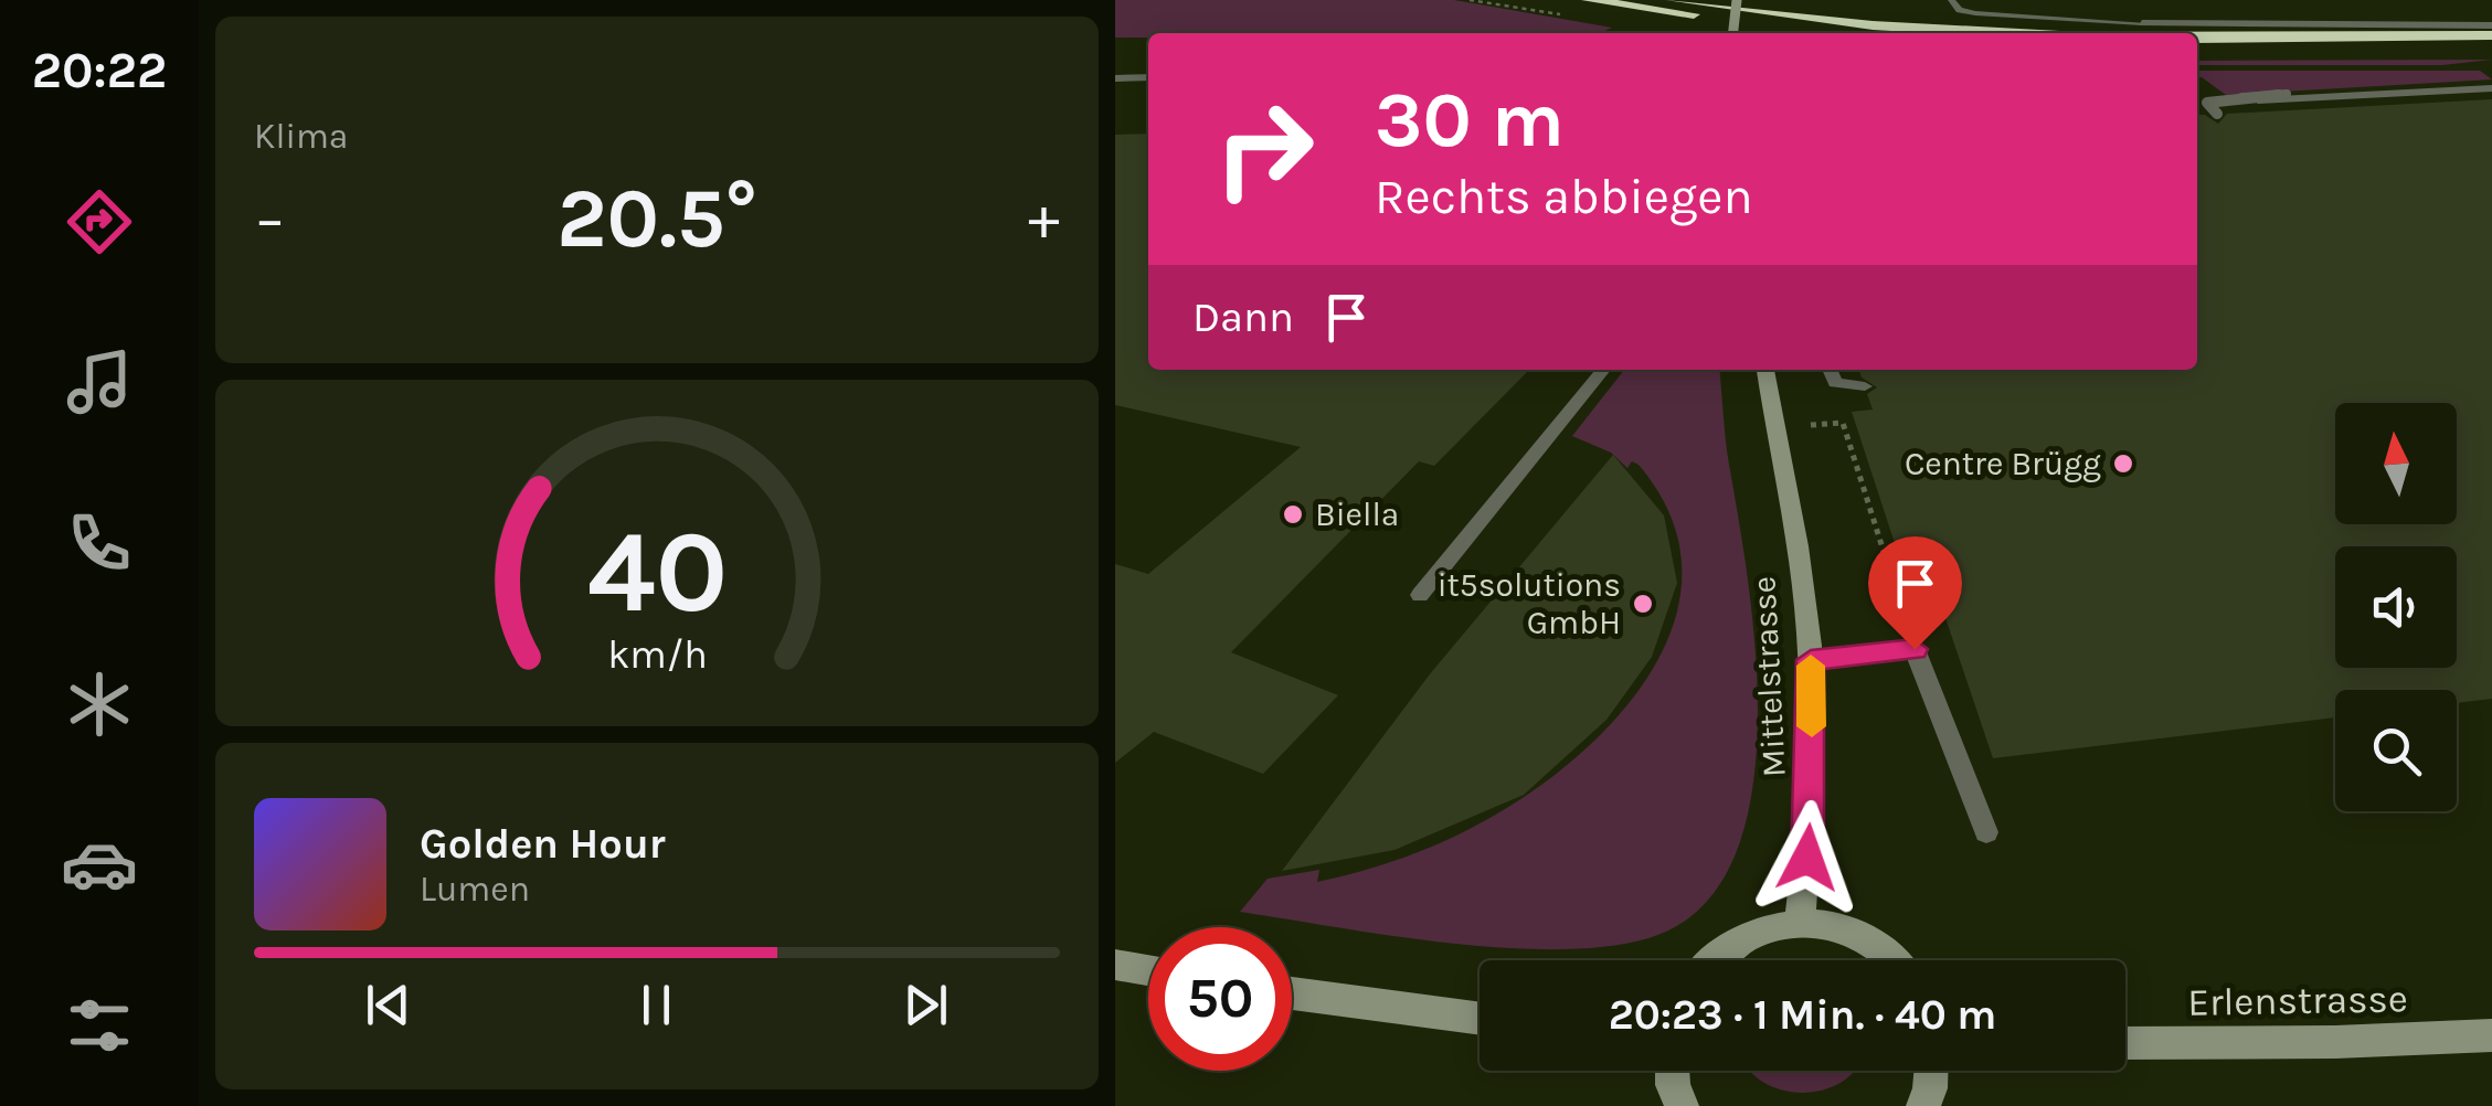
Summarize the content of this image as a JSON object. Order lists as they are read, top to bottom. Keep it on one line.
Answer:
{"streets":{"main road":["Mittelstrasse","Erlenstrasse"]},"places":["Centre Brügg","Biella","it5solutions GmbH"],"north":"top","page":{"tabs":"20:22","tile":"Klima","turn":["30 m","Rechts abbiegen"],"heat":["−","20.5°","+"],"then":"Dann","song":["Golden Hour","Lumen"],"limit":"50","trip":"20:23 · 1 Min. · 40 m","gauge":["40","km/h"]}}
